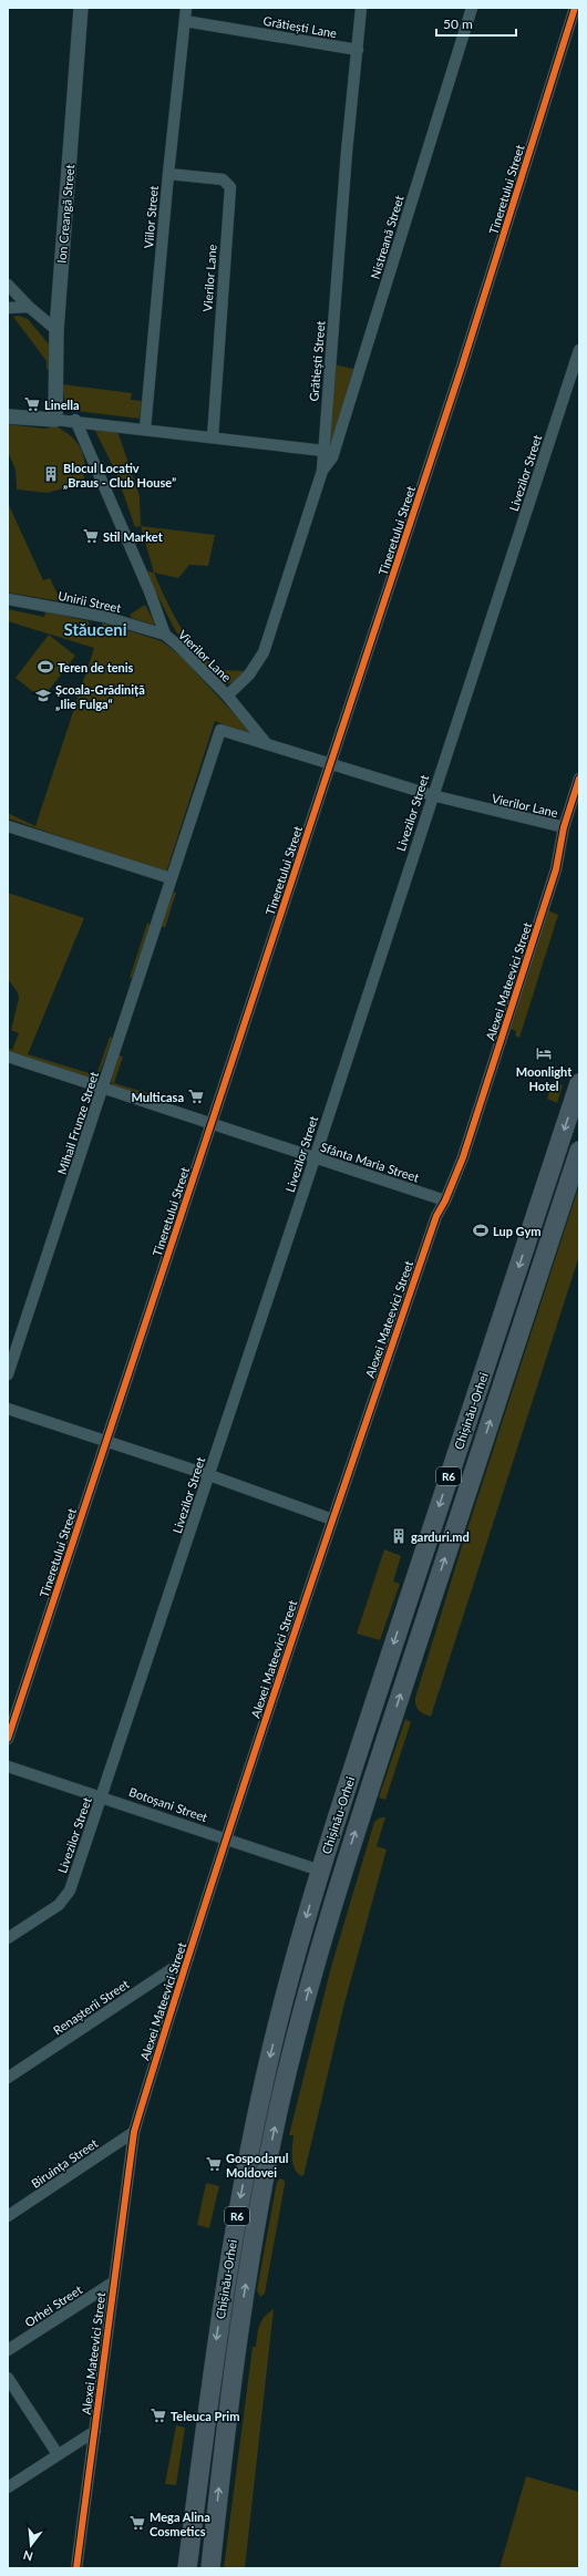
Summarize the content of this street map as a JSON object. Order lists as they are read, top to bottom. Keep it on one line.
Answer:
{"streets":{"highway":["Chișinău-Orhei","R6"],"street":["Grătiești Lane","Tineretului Street","Ion Creangă Street","Viilor Street","Nistreană Street","Vierilor Lane","Grătiești Street","Livezilor Street","Unirii Street","Alexei Mateevici Street","Mihail Frunze Street","Sfânta Maria Street","Botoșani Street","Renașterii Street","Biruința Street","Orhei Street"]},"crossings":[["Grătiești Lane","Viilor Street"],["Grătiești Lane","Grătiești Street"],["Tineretului Street","Vierilor Lane"],["Tineretului Street","Sfânta Maria Street"],["Viilor Street","Vierilor Lane"],["Nistreană Street","Grătiești Street"],["Vierilor Lane","Grătiești Street"],["Vierilor Lane","Livezilor Street"],["Vierilor Lane","Unirii Street"],["Vierilor Lane","Alexei Mateevici Street"],["Vierilor Lane","Mihail Frunze Street"],["Livezilor Street","Sfânta Maria Street"],["Livezilor Street","Botoșani Street"],["Alexei Mateevici Street","Sfânta Maria Street"],["Alexei Mateevici Street","Botoșani Street"],["Alexei Mateevici Street","Renașterii Street"],["Alexei Mateevici Street","Biruința Street"],["Alexei Mateevici Street","Orhei Street"],["Mihail Frunze Street","Sfânta Maria Street"],["Chișinău-Orhei","Botoșani Street"]],"districts":["Stăuceni"],"places":{"supermarket":["Linella","Stil Market","Multicasa","Gospodarul Moldovei","Teleuca Prim","Mega Alina Cosmetics"],"building":["Blocul Locativ „Braus - Club House”","garduri.md"],"sports":["Teren de tenis","Lup Gym"],"school or university":["Școala-Grădiniță „Ilie Fulga“"],"hotel":["Moonlight Hotel"]},"scale_bar":"50 m","north":"bottom"}
